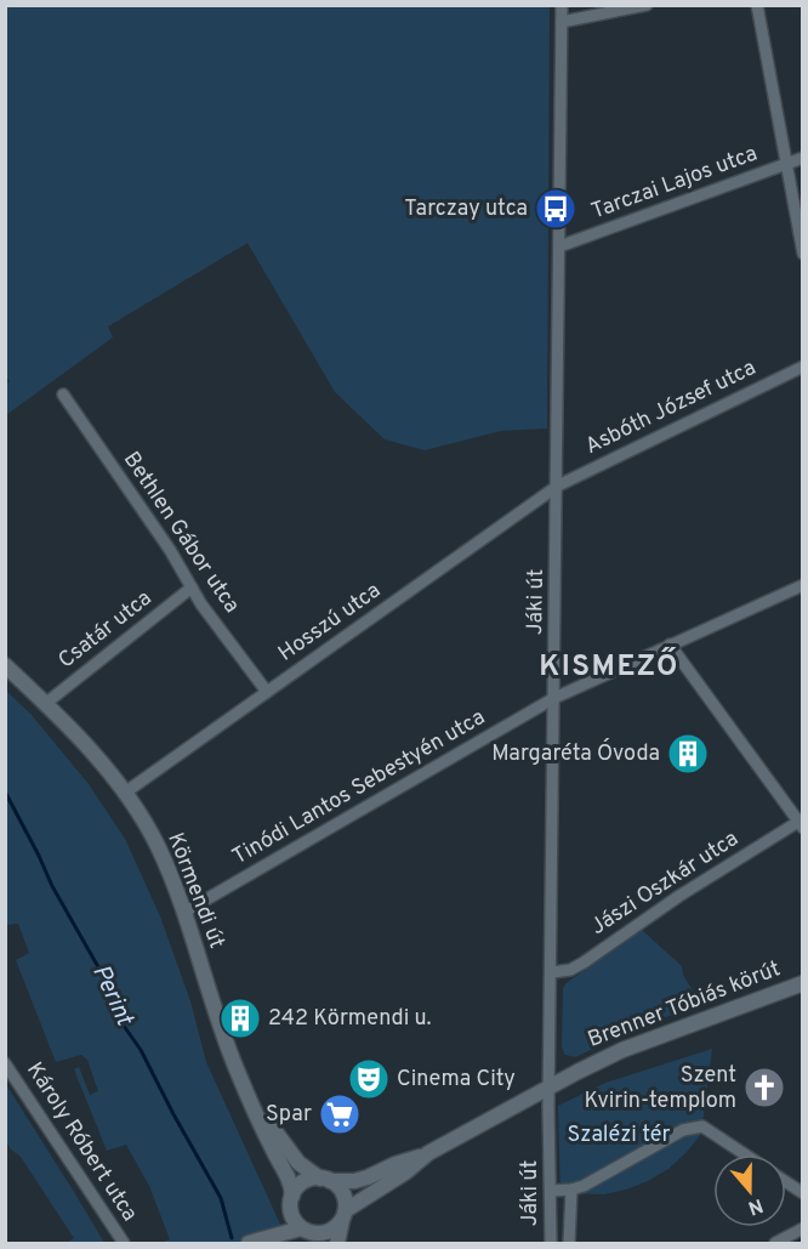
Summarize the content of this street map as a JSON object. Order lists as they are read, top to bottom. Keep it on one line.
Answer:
{"streets":{"street":["Tarczai Lajos utca","Asbóth József utca","Bethlen Gábor utca","Jáki út","Hosszú utca","Csatár utca","Tinódi Lantos Sebestyén utca","Jászi Oszkár utca","Körmendi út","Brenner Tóbiás körút","Károly Róbert utca"]},"crossings":[["Tarczai Lajos utca","Jáki út"],["Asbóth József utca","Jáki út"],["Asbóth József utca","Hosszú utca"],["Bethlen Gábor utca","Hosszú utca"],["Bethlen Gábor utca","Csatár utca"],["Jáki út","Hosszú utca"],["Jáki út","Tinódi Lantos Sebestyén utca"],["Jáki út","Jászi Oszkár utca"],["Jáki út","Brenner Tóbiás körút"],["Hosszú utca","Körmendi út"],["Csatár utca","Körmendi út"],["Tinódi Lantos Sebestyén utca","Körmendi út"],["Körmendi út","Brenner Tóbiás körút"]],"districts":["KISMEZŐ"],"water":["Perint"],"parks":["Szalézi tér"],"places":{"bus stop":["Tarczay utca"],"building":["Margaréta Óvoda","242 Körmendi u."],"theatre":["Cinema City"],"church":["Szent Kvirin-templom"],"supermarket":["Spar"]},"north":"bottom"}
